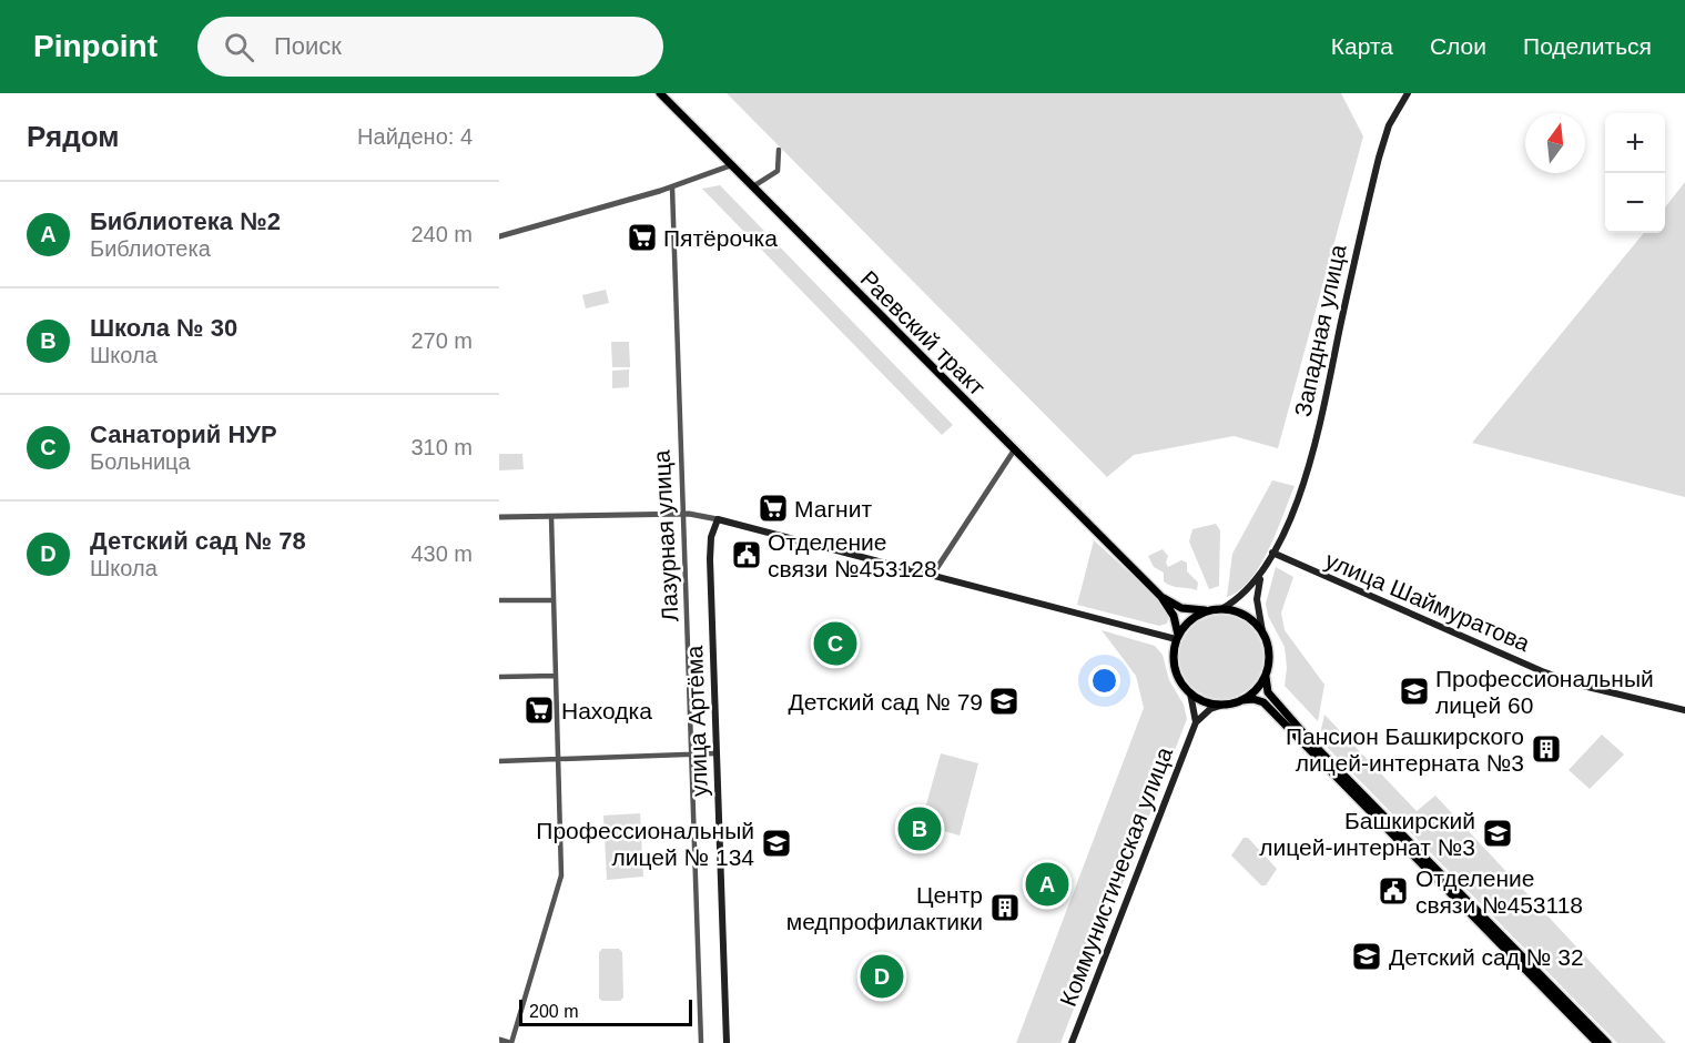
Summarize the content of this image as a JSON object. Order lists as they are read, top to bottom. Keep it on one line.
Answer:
{"streets":{"main road":["Западная улица","Раевский тракт","улица Шаймуратова","улица Артёма","Коммунистическая улица"],"street":["Лазурная улица"]},"crossings":[["Западная улица","Раевский тракт"],["Западная улица","улица Шаймуратова"]],"places":{"supermarket":["Пятёрочка","Магнит","Находка"],"public building":["Отделение связи №453128","Отделение связи №453118"],"school or university":["Профессиональный лицей 60","Детский сад № 79","Башкирский лицей-интернат №3","Профессиональный лицей № 134","Детский сад № 32"],"building":["Пансион Башкирского лицей-интерната №3","Центр медпрофилактики"]},"scale_bar":"200 m","north":"top","page":{"header":"Pinpoint","search":"Поиск","nav":["Карта","Слои","Поделиться"],"heading":["Рядом","Найдено: 4"],"map_buttons":["+","−"],"list":[{"mark":"A","name":"Библиотека №2","note":"Библиотека","value":"240 m"},{"mark":"B","name":"Школа № 30","note":"Школа","value":"270 m"},{"mark":"C","name":"Санаторий НУР","note":"Больница","value":"310 m"},{"mark":"D","name":"Детский сад № 78","note":"Школа","value":"430 m"}],"pins":["C","B","A","D"],"scale":"200 m"}}
